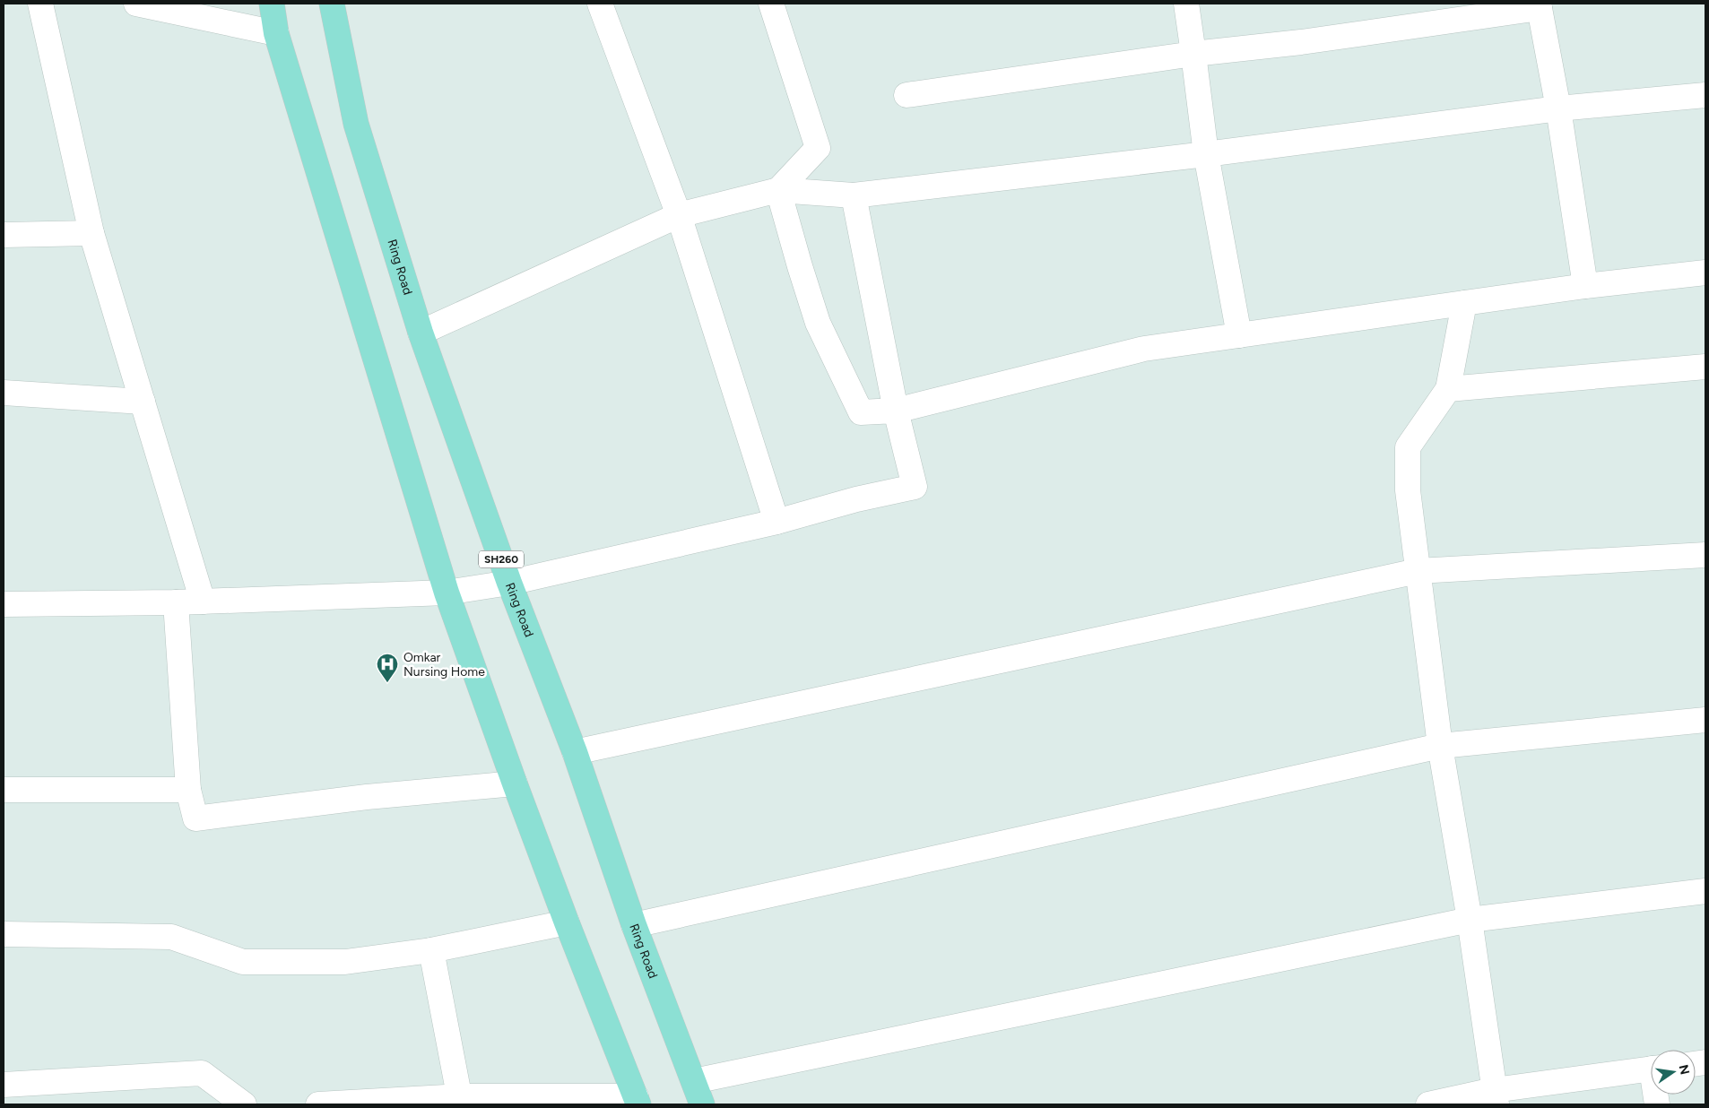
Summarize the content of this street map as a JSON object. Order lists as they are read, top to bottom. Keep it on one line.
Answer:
{"streets":{"highway":["Ring Road","SH260"]},"places":{"hospital":["Omkar Nursing Home"]},"north":"right"}
